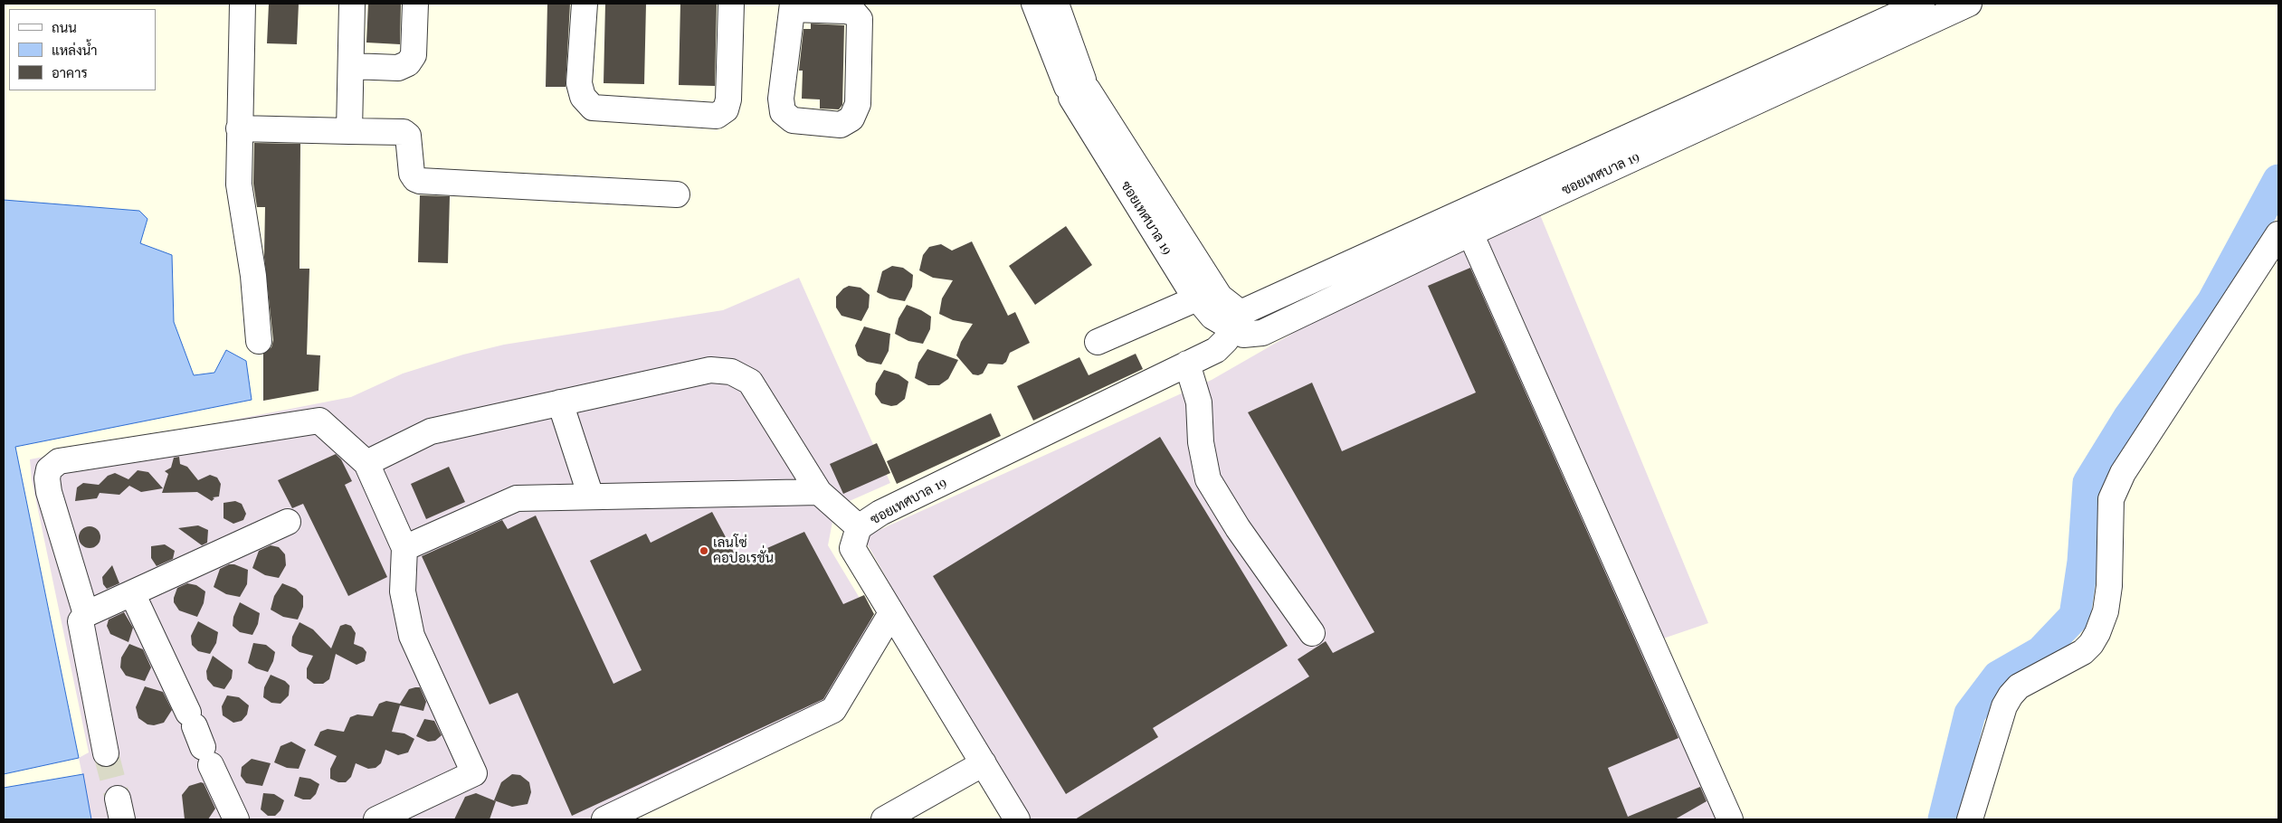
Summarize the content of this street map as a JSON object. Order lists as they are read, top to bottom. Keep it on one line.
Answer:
{"streets":{"street":["ซอยเทศบาล 19"]},"places":["เลนโซ่ คอปอเรชั่น"],"legend":["ถนน","แหล่งน้ำ","อาคาร"]}
